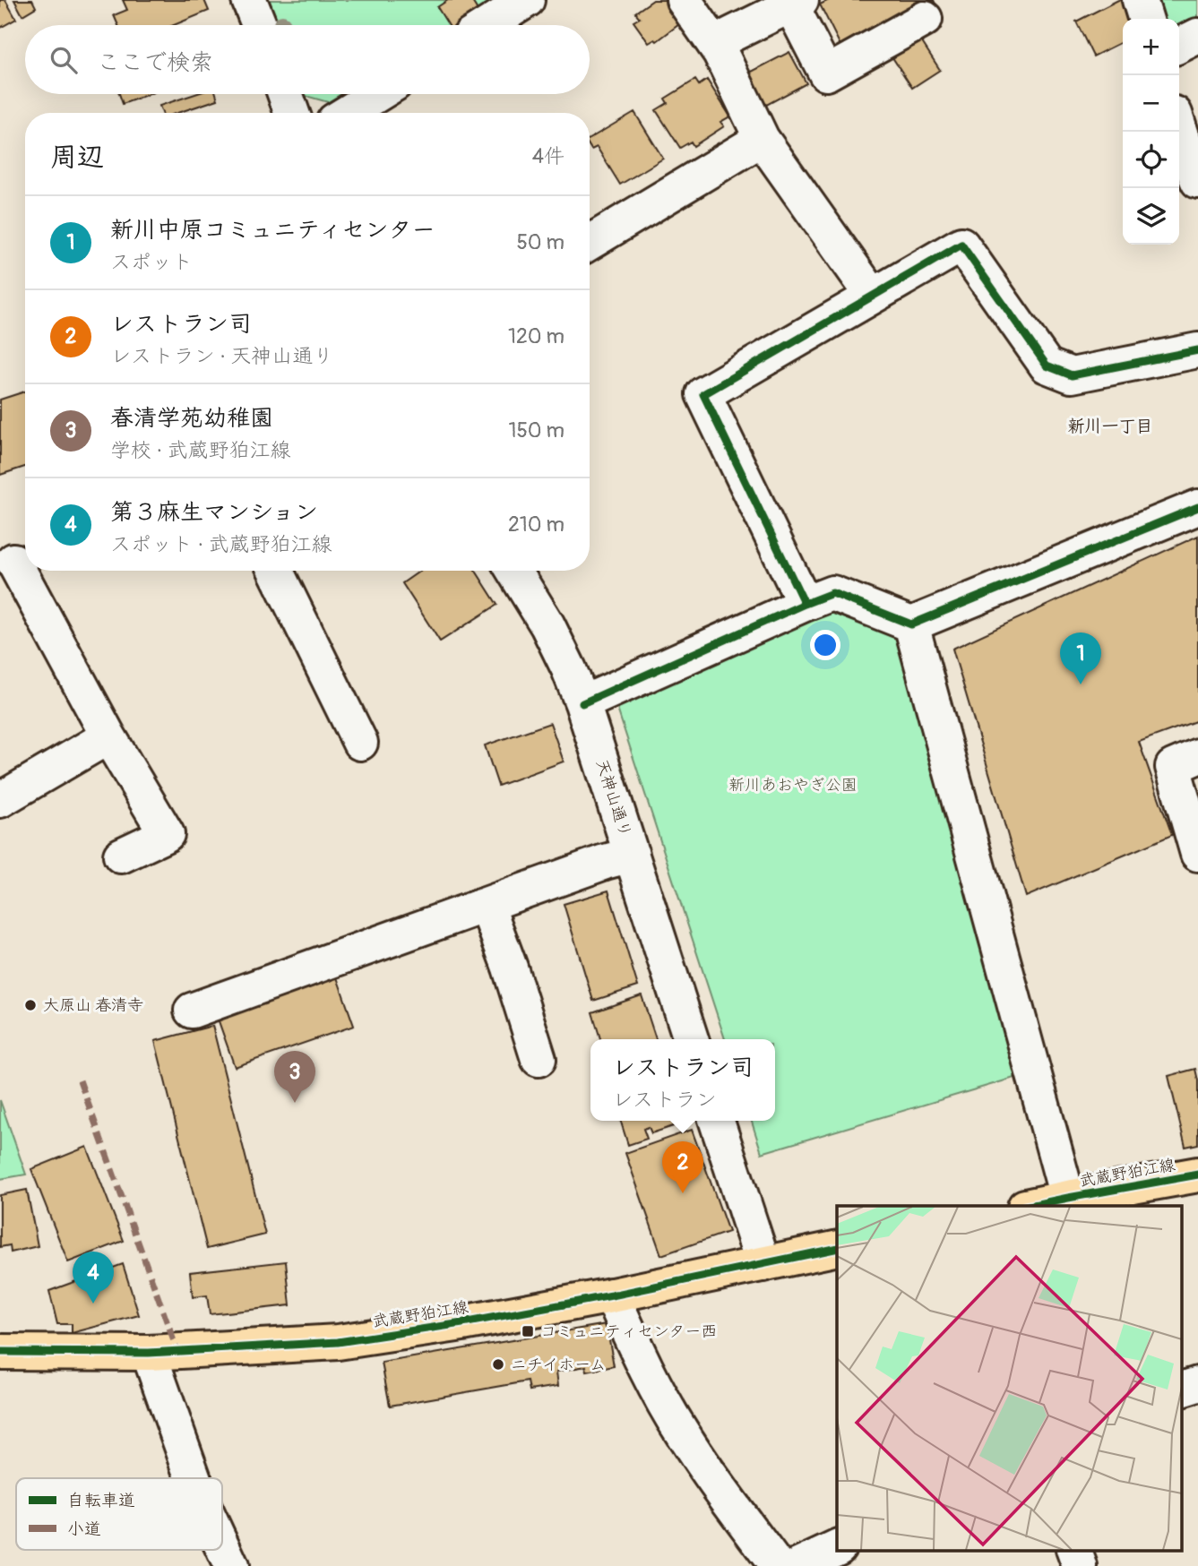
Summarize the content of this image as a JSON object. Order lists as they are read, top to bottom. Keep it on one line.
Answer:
{"streets":{"main road":["武蔵野狛江線"],"street":["天神山通り"]},"districts":["新川一丁目"],"parks":["新川あおやぎ公園"],"places":{"other":["大原山 春清寺","ニチイホーム"],"transit":["コミュニティセンター西"]},"legend":["自転車道","小道"],"page":{"map_buttons":["+","−"],"search":"ここで検索","heading":["周辺","4件"],"list":[{"mark":"1","name":"新川中原コミュニティセンター","note":"スポット","value":"50 m"},{"mark":"2","name":"レストラン司","note":"レストラン · 天神山通り","value":"120 m"},{"mark":"3","name":"春清学苑幼稚園","note":"学校 · 武蔵野狛江線","value":"150 m"},{"mark":"4","name":"第３麻生マンション","note":"スポット · 武蔵野狛江線","value":"210 m"}],"pins":["1","3","2","4"],"popup":["レストラン司","レストラン"]}}
